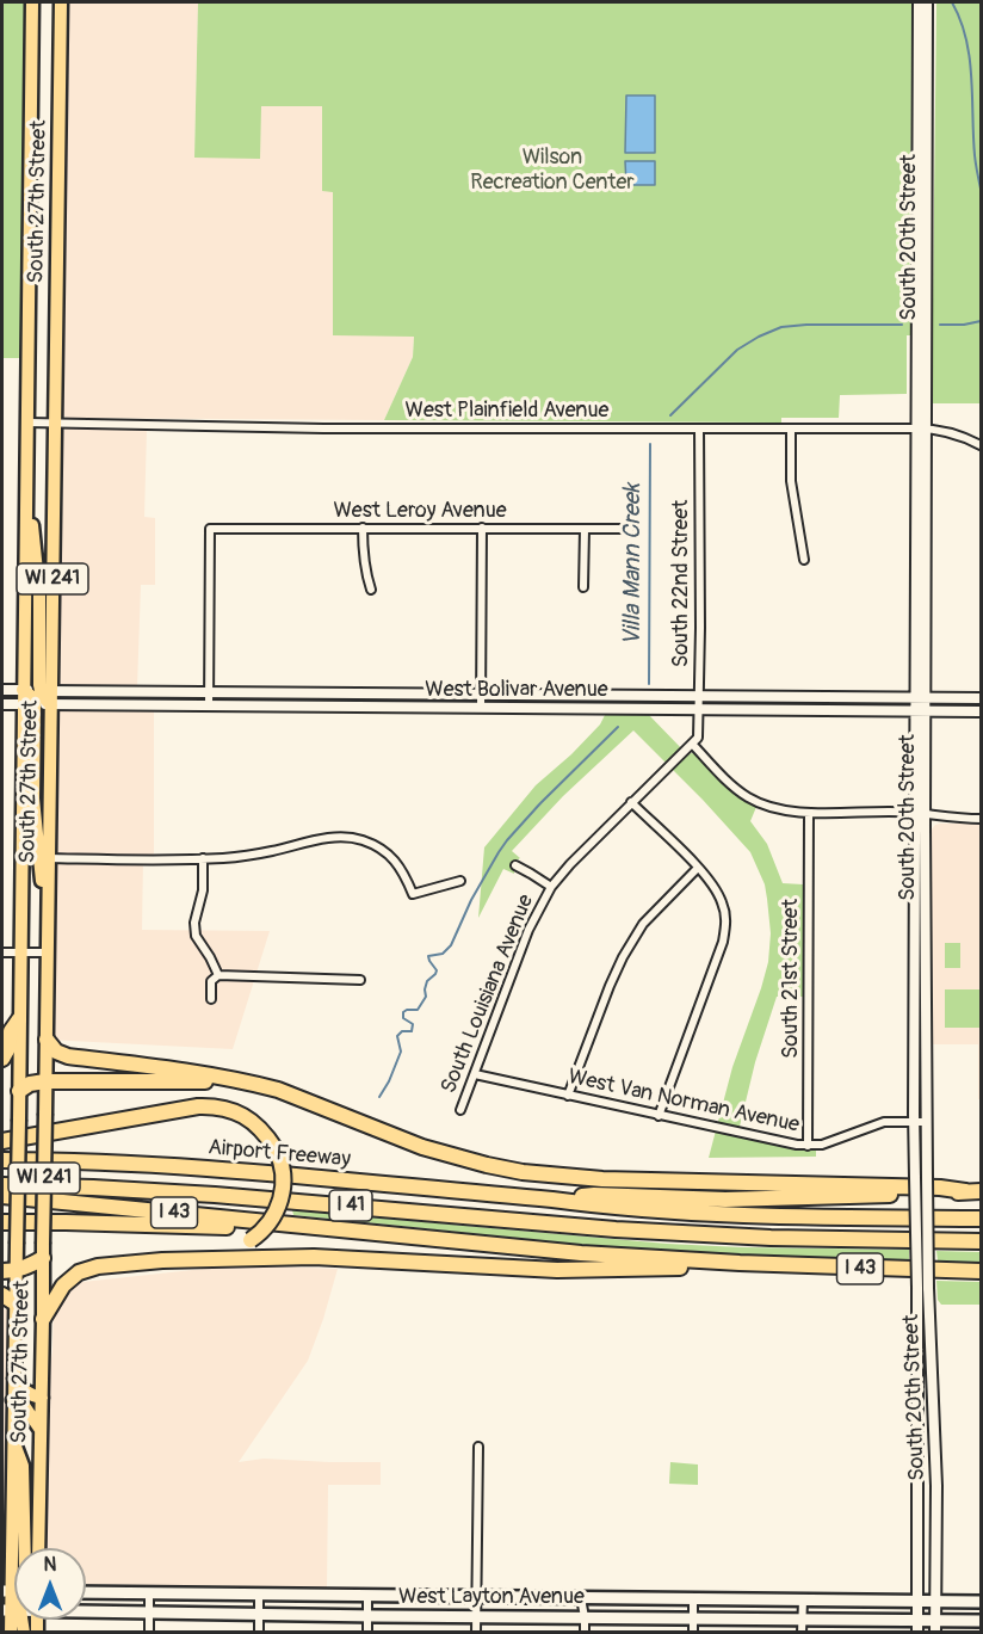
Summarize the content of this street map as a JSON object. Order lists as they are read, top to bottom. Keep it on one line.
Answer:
{"streets":{"highway":["Airport Freeway","I 41","I 43"],"main road":["South 27th Street","WI 241","West Layton Avenue"],"street":["South 20th Street","West Plainfield Avenue","West Leroy Avenue","South 22nd Street","West Bolivar Avenue","South 21st Street","South Louisiana Avenue","West Van Norman Avenue"]},"crossings":[["South 27th Street","West Plainfield Avenue"],["South 27th Street","West Bolivar Avenue"],["South 20th Street","West Plainfield Avenue"],["South 20th Street","West Bolivar Avenue"],["South 20th Street","West Van Norman Avenue"],["South 20th Street","West Layton Avenue"],["West Plainfield Avenue","South 22nd Street"],["West Leroy Avenue","West Bolivar Avenue"],["South 22nd Street","West Bolivar Avenue"],["South 22nd Street","South Louisiana Avenue"],["South 21st Street","West Van Norman Avenue"],["South Louisiana Avenue","West Van Norman Avenue"],["Airport Freeway","I 41"]],"water":["Villa Mann Creek"],"parks":["Wilson Recreation Center"],"north":"top"}
